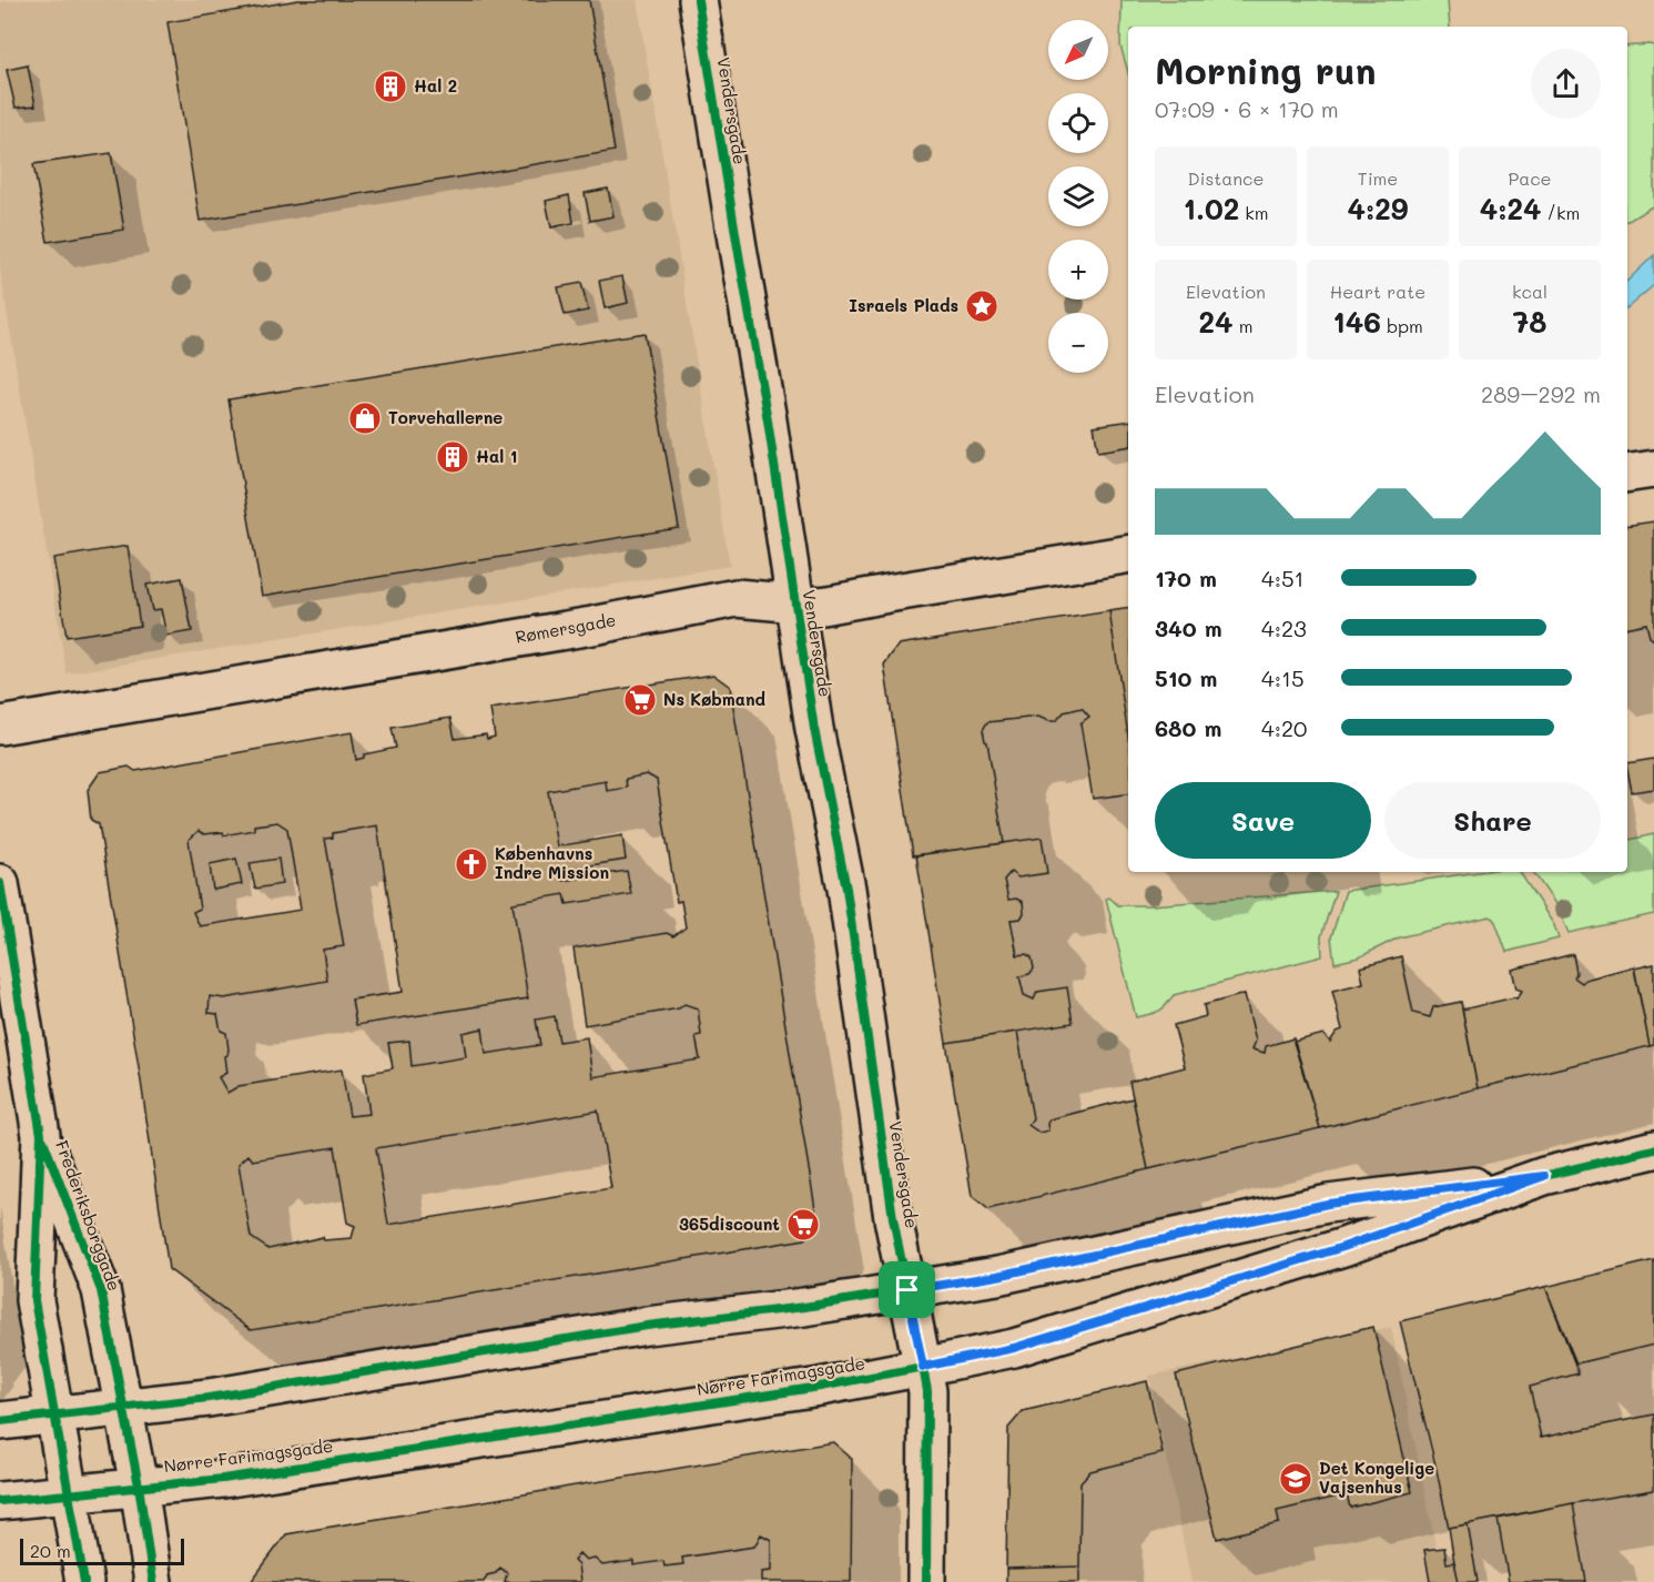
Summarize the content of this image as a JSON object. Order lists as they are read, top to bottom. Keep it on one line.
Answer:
{"streets":{"street":["Vendersgade","Rømersgade","Frederiksborggade","Nørre Farimagsgade"]},"crossings":[["Vendersgade","Rømersgade"],["Vendersgade","Nørre Farimagsgade"],["Frederiksborggade","Nørre Farimagsgade"]],"places":{"building":["Hal 2","Hal 1"],"place":["Israels Plads"],"shop":["Torvehallerne"],"supermarket":["Ns Købmand","365discount"],"church":["Københavns Indre Mission"],"school or university":["Det Kongelige Vajsenhus"]},"scale_bar":"20 m","north":"bottom left","page":{"map_buttons":["+","−"],"heading":["Morning run","07:09 · 6 × 170 m"],"stats":[["Distance","1.02 km"],["Time","4:29"],["Pace","4:24 /km"],["Elevation","24 m"],["Heart rate","146 bpm"],["kcal","78"]],"chart":["Elevation","289–292 m"],"list":[{"name":"170 m","note":"4:51"},{"name":"340 m","note":"4:23"},{"name":"510 m","note":"4:15"},{"name":"680 m","note":"4:20"}],"buttons":["Save","Share"],"scale":"20 m"}}
